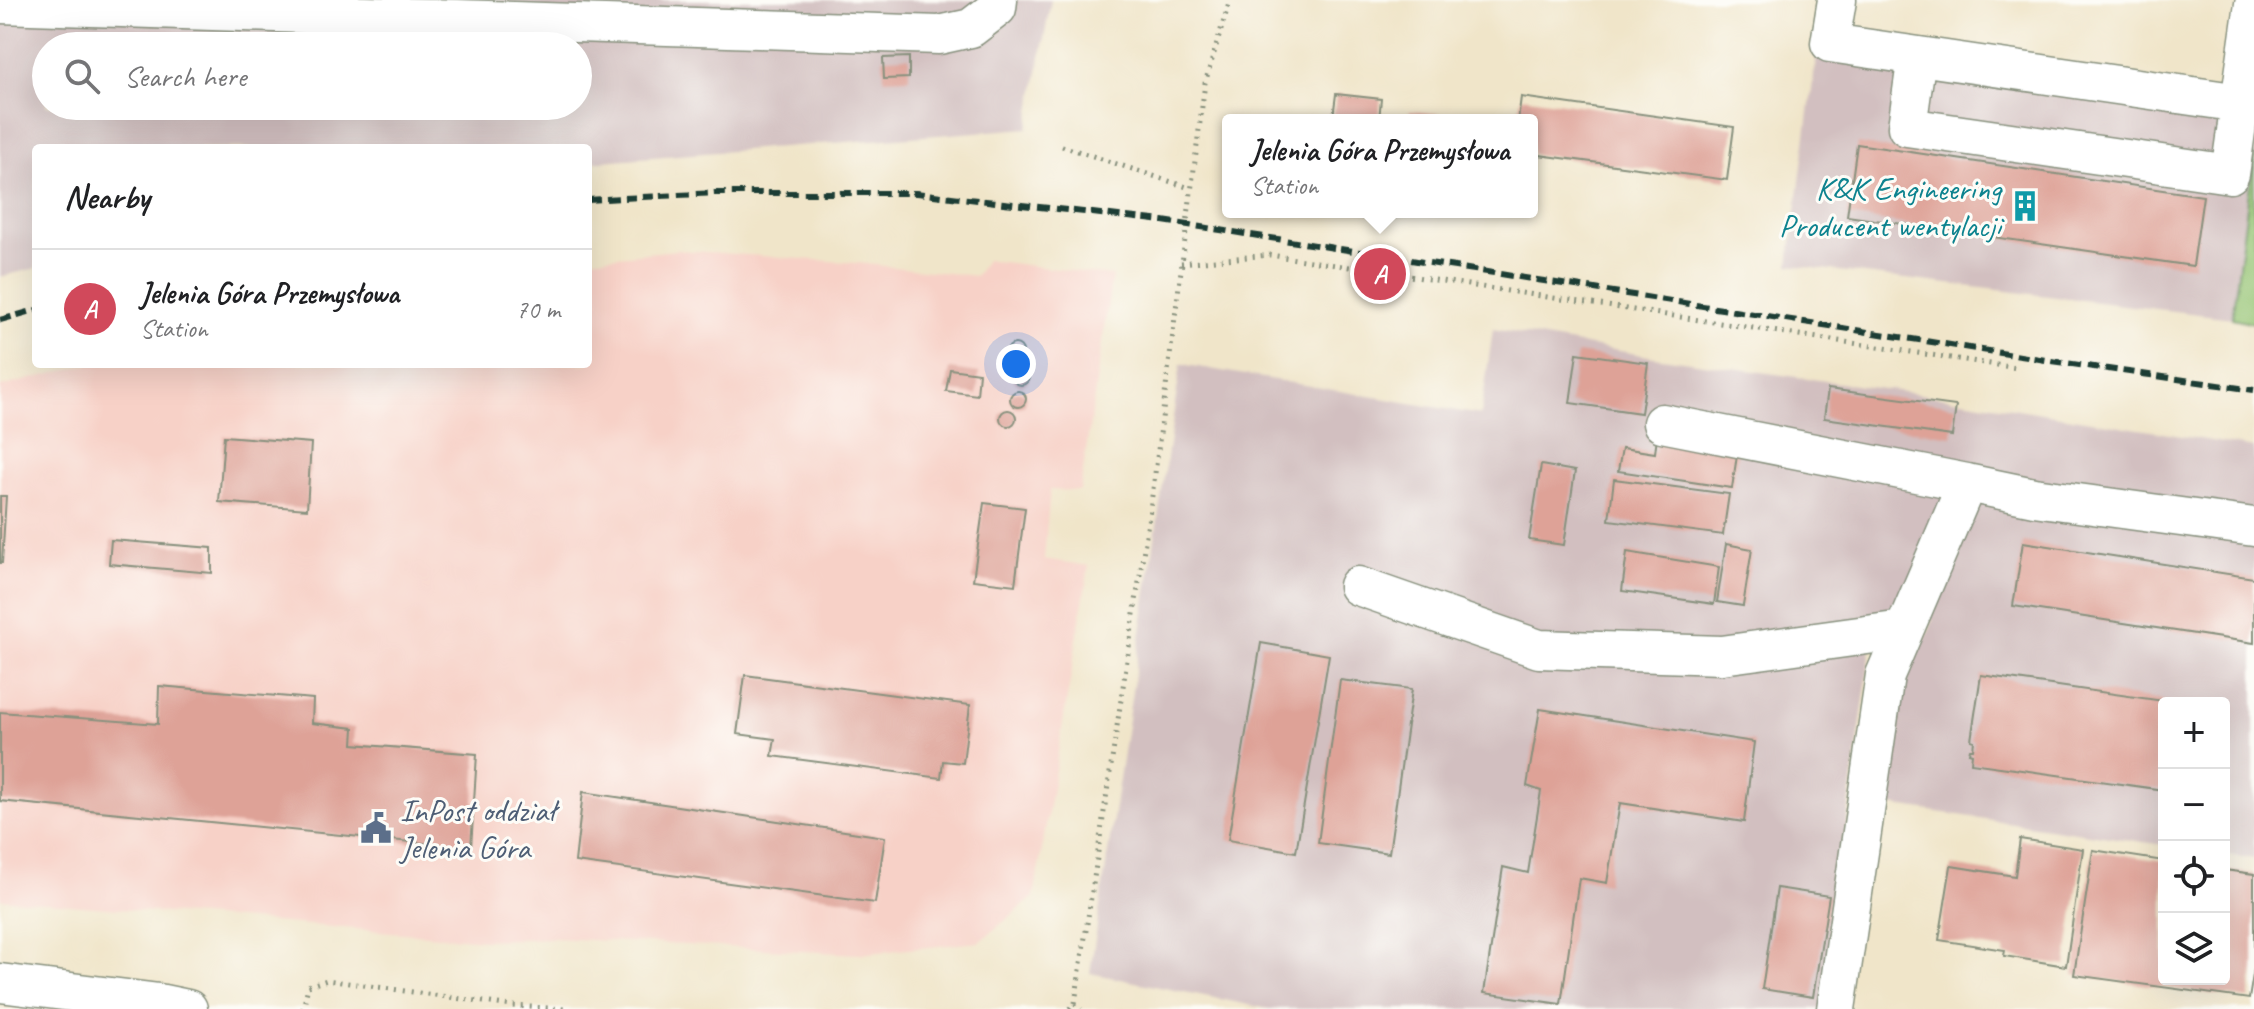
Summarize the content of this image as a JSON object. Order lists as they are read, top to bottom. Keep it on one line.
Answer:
{"places":{"building":["K&K Engineering Producent wentylacji"],"public building":["InPost oddział Jelenia Góra"]},"page":{"search":"Search here","popup":["Jelenia Góra Przemysłowa","Station"],"heading":"Nearby","pins":"A","list":[{"mark":"A","name":"Jelenia Góra Przemysłowa","note":"Station","value":"70 m"}],"map_buttons":["+","−"]}}
